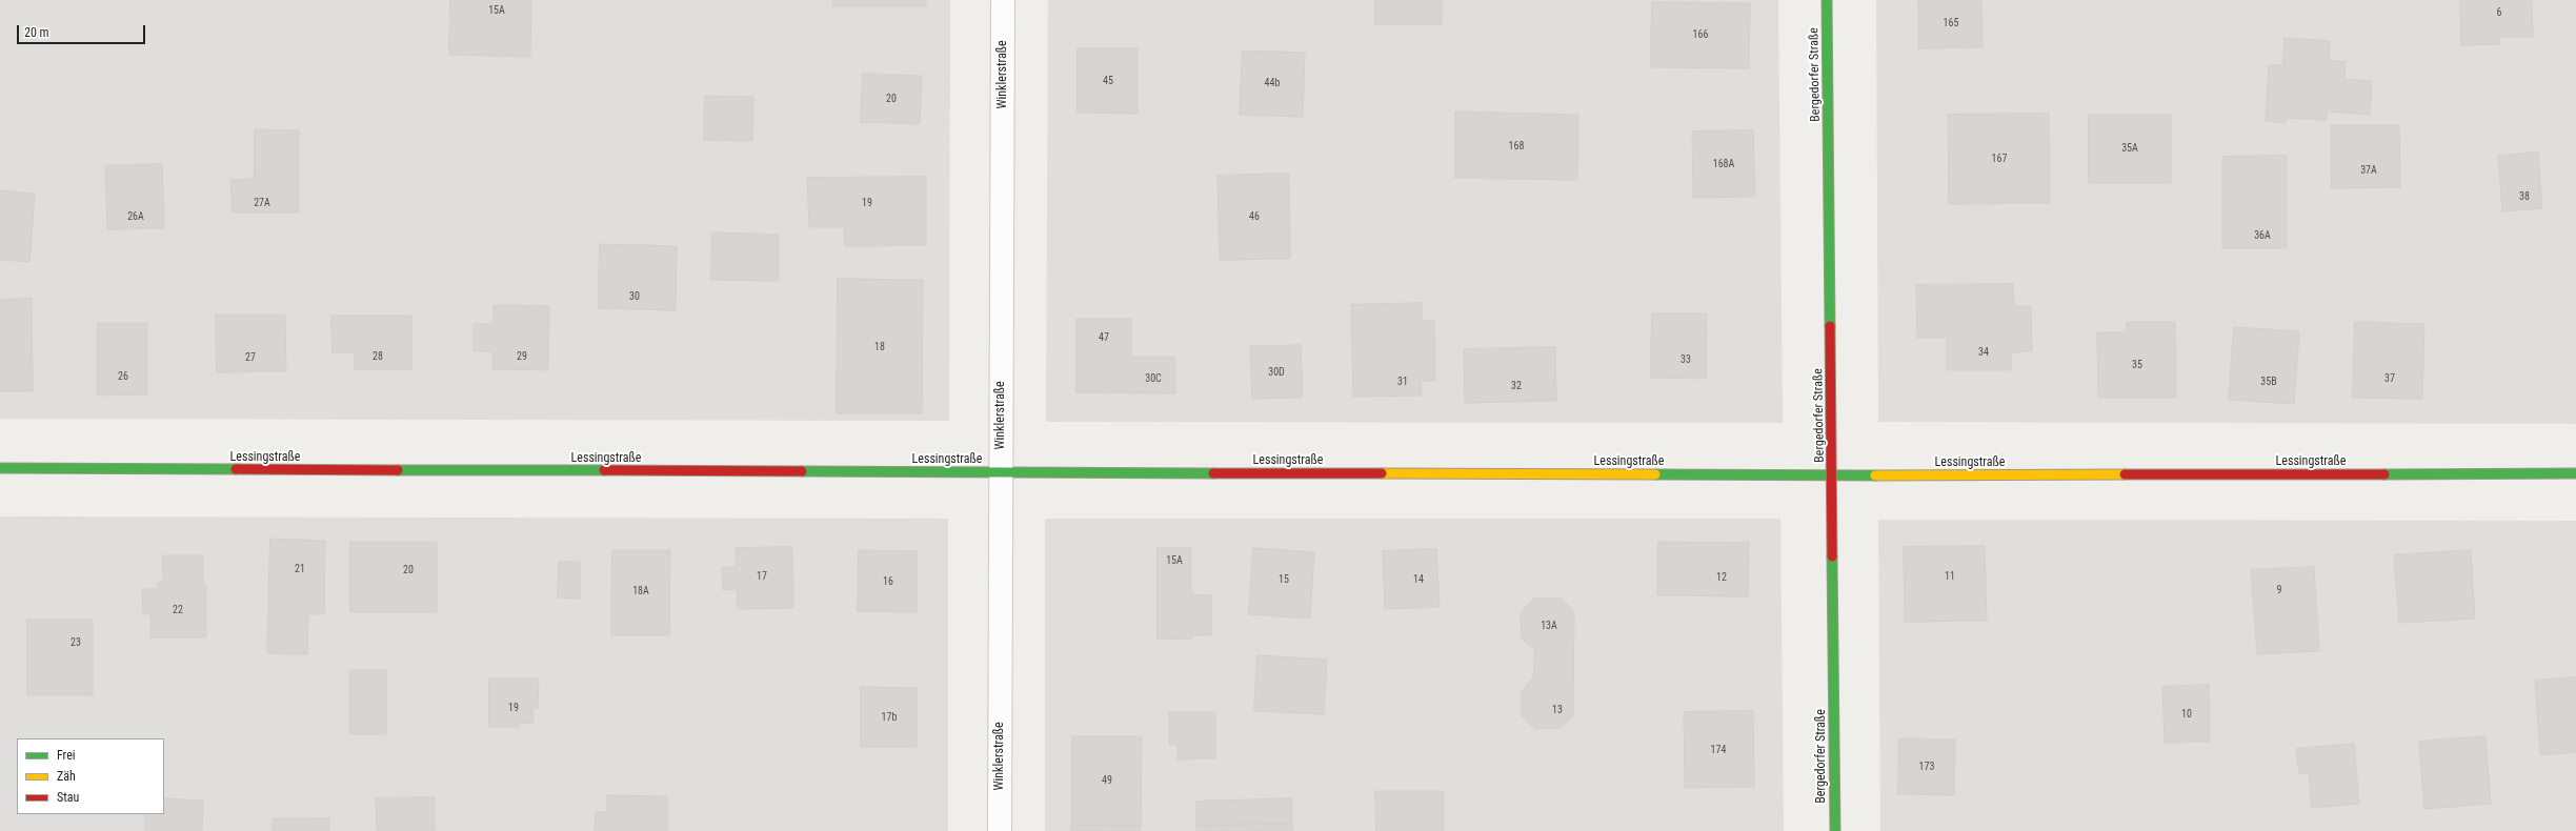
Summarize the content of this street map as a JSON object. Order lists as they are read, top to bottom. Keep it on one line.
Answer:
{"streets":{"street":["Winklerstraße","Bergedorfer Straße","Lessingstraße"]},"crossings":[["Winklerstraße","Lessingstraße"],["Bergedorfer Straße","Lessingstraße"]],"house_numbers":["15A","6","165","166","45","44b","20","168","35A","167","168A","37A","38","27A","19","26A","46","36A","30","47","18","34","28","29","27","33","35","30D","26","30C","37","31","35B","32","15A","21","20","17","11","12","15","14","16","9","18A","22","13A","23","19","13","10","17b","174","173","49"],"legend":["Frei","Zäh","Stau"],"scale_bar":"20 m"}
